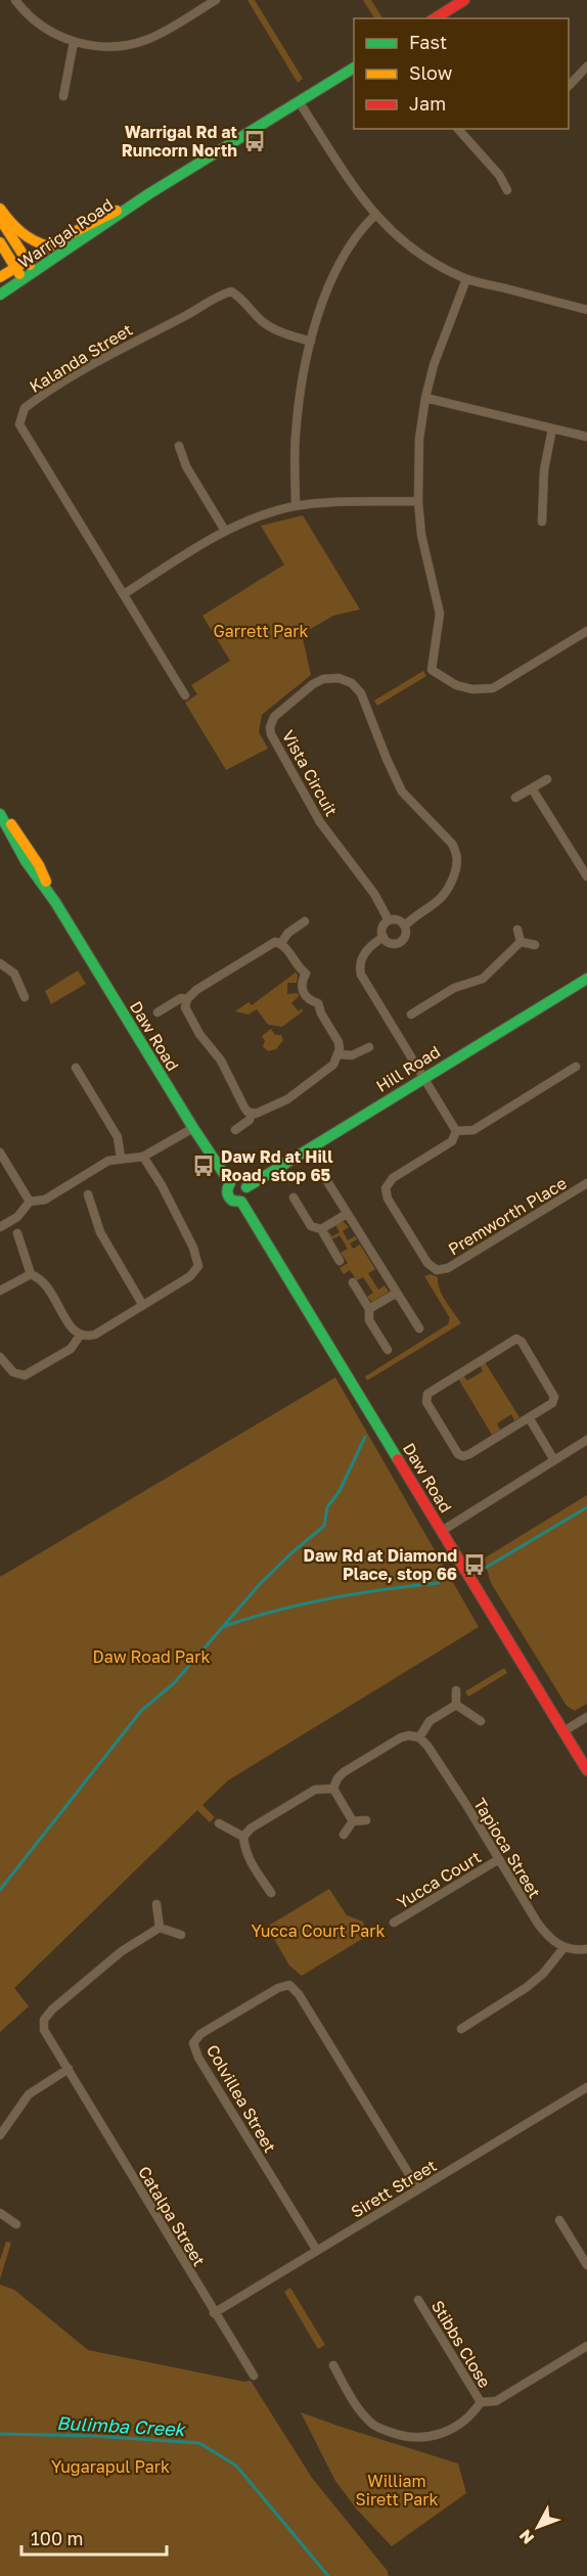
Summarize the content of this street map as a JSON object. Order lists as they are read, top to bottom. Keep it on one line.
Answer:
{"streets":{"street":["Warrigal Road","Kalanda Street","Vista Circuit","Daw Road","Hill Road","Premworth Place","Tapioca Street","Yucca Court","Colvillea Street","Sirett Street","Catalpa Street","Stibbs Close"]},"crossings":[["Daw Road","Hill Road"],["Tapioca Street","Yucca Court"],["Colvillea Street","Sirett Street"],["Sirett Street","Catalpa Street"]],"water":["Bulimba Creek"],"parks":["Garrett Park","Daw Road Park","Yucca Court Park","Yugarapul Park","William Sirett Park"],"places":{"bus stop":["Warrigal Rd at Runcorn North","Daw Rd at Hill Road, stop 65","Daw Rd at Diamond Place, stop 66"]},"legend":["Fast","Slow","Jam"],"scale_bar":"100 m","north":"bottom left"}
